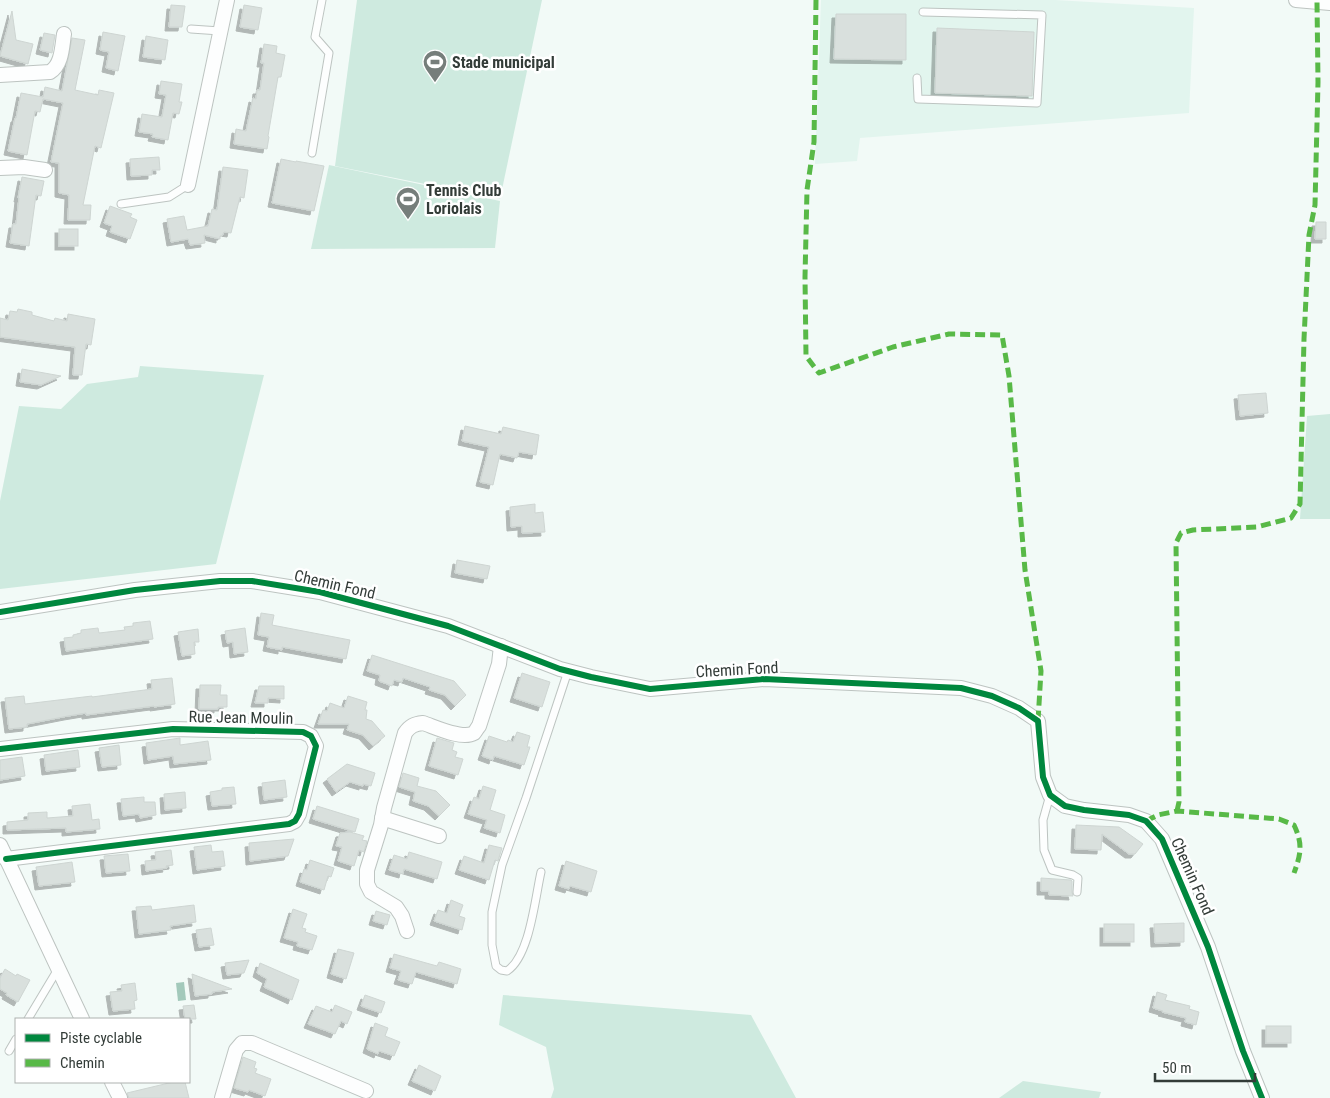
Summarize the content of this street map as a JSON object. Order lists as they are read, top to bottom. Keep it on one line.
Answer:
{"streets":{"street":["Chemin Fond","Rue Jean Moulin"]},"places":{"sports":["Stade municipal","Tennis Club Loriolais"]},"legend":["Piste cyclable","Chemin"],"scale_bar":"50 m"}
